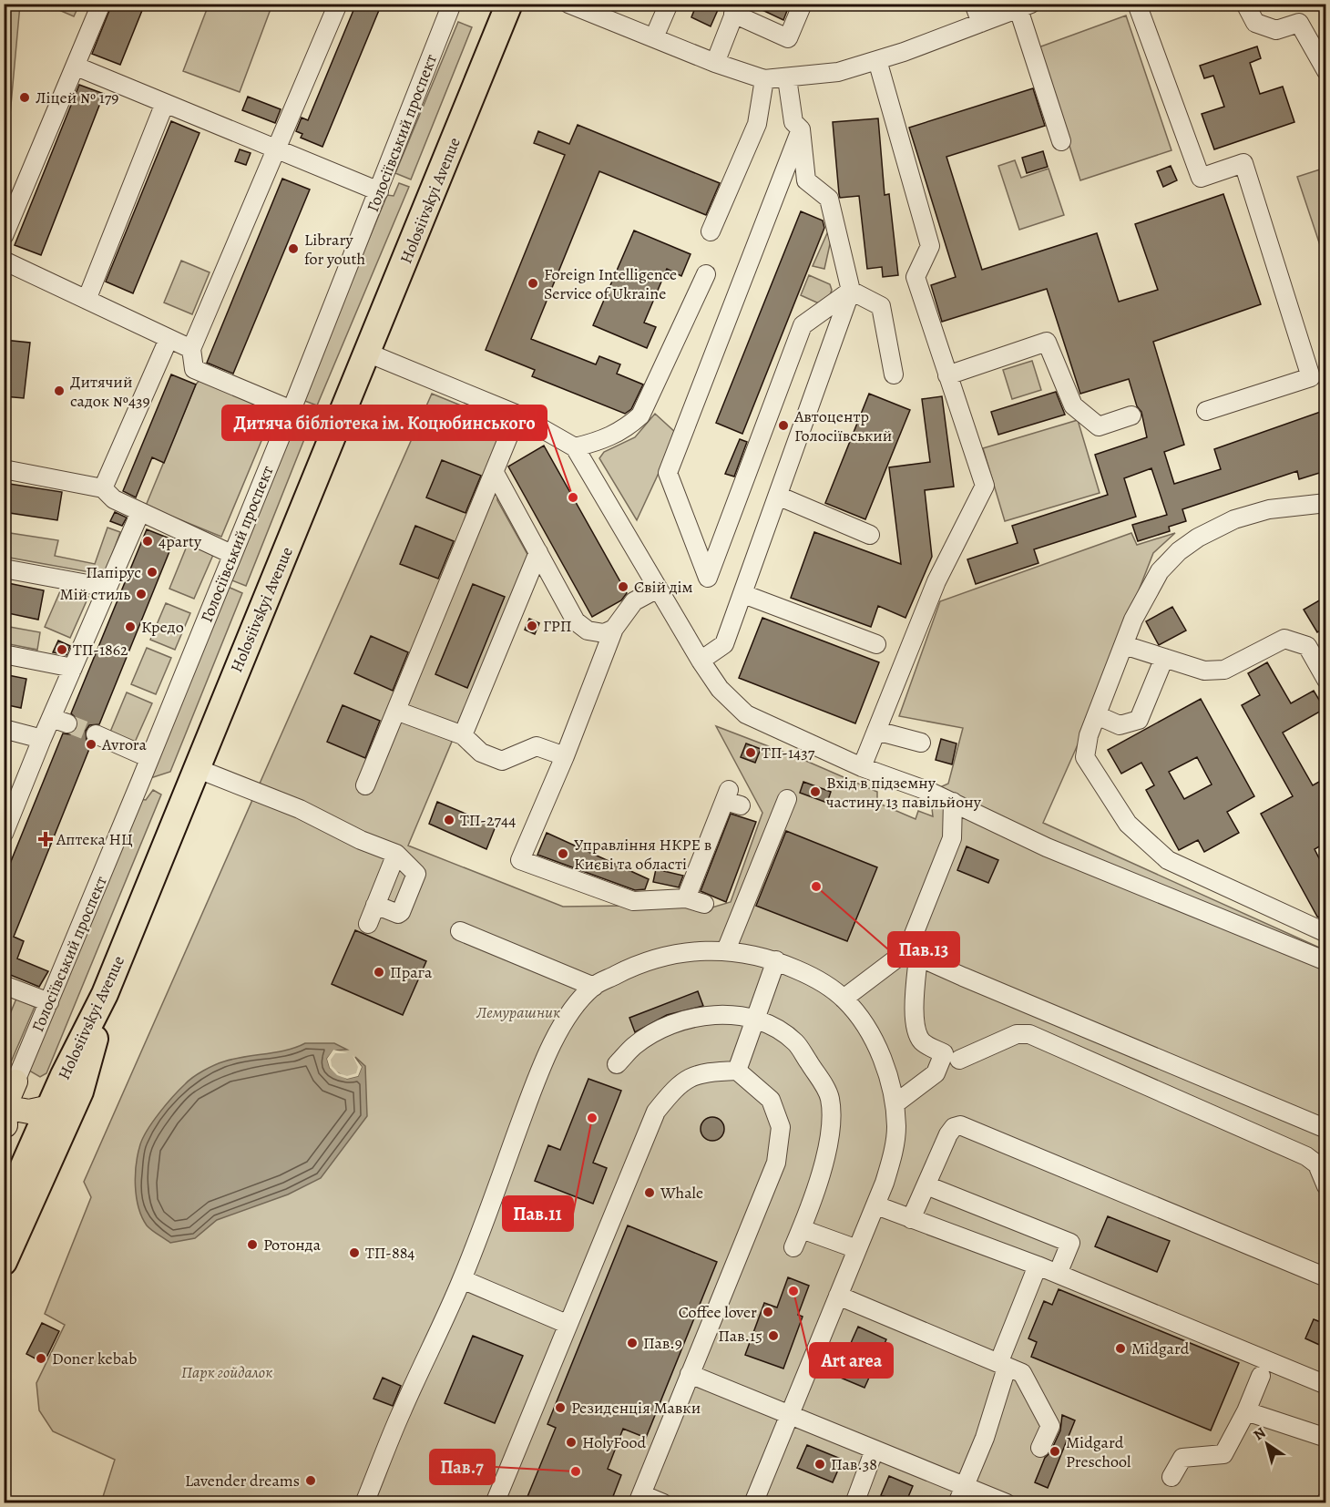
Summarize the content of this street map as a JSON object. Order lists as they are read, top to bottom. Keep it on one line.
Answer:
{"streets":{"highway":["Holosiivskyi Avenue"],"street":["Голосіївський проспект"]},"parks":["Лемурашник","Парк гойдалок"],"places":{"other":["Ліцей № 179","Library for youth","Foreign Intelligence Service of Ukraine","Дитячий садок №439","Автоцентр Голосіївський","Дитяча бібліотека ім. Коцюбинського","4party","Папірус","Свій дім","Мій стиль","ГРП","Кредо","ТП-1862","Avrora","ТП-1437","Вхід в підземну частину 13 павільйону","ТП-2744","Управління НКРЕ в Києві та області","Пав.13","Прага","Пав.11","Whale","Ротонда","ТП-884","Art area","Coffee lover","Пав.15","Пав.9","Midgard","Doner kebab","Резиденція Мавки","HolyFood","Midgard Preschool","Пав.38","Пав.7","Lavender dreams"],"health":["Аптека НЦ"]},"north":"top left"}
